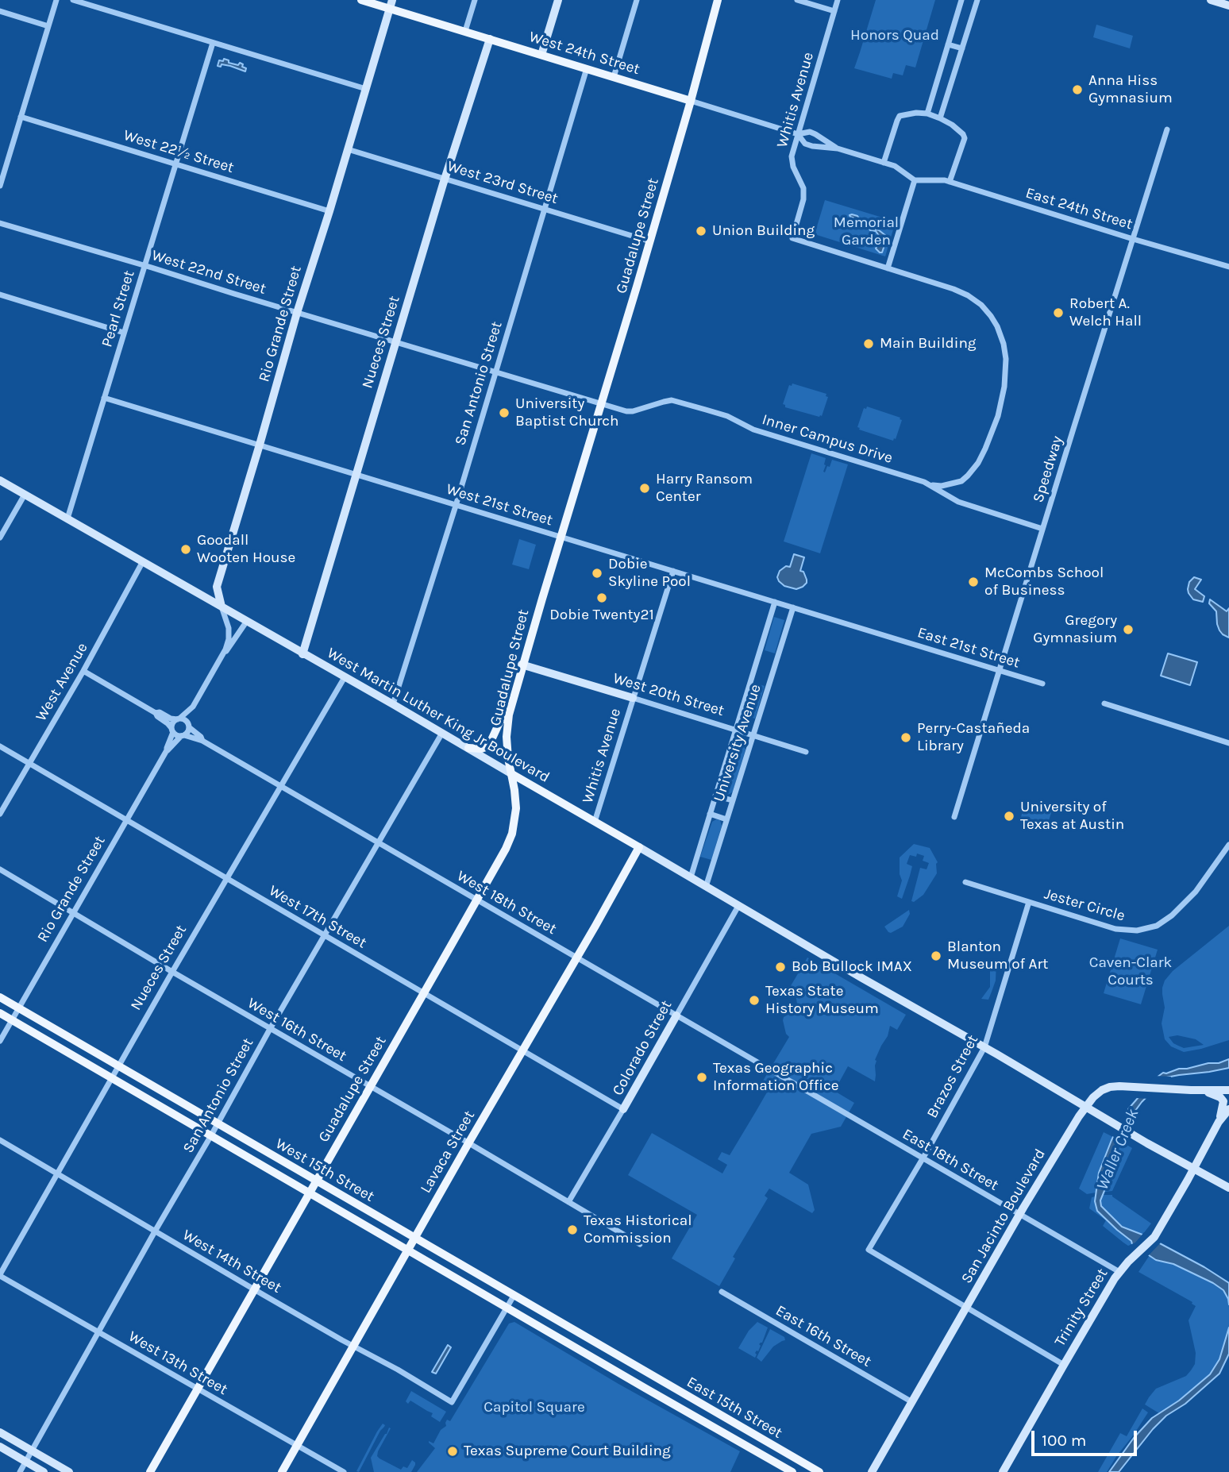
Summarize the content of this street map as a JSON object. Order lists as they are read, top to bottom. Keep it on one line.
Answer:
{"streets":{"main road":["West 24th Street","Guadalupe Street","Rio Grande Street","Nueces Street","West 20th Street","West Martin Luther King Jr Boulevard","Colorado Street","Lavaca Street","West 15th Street","San Jacinto Boulevard","Trinity Street","East 15th Street"],"street":["Whitis Avenue","West 22½ Street","West 23rd Street","East 24th Street","West 22nd Street","Pearl Street","San Antonio Street","Inner Campus Drive","Speedway","West 21st Street","East 21st Street","West Avenue","University Avenue","West 18th Street","Jester Circle","West 17th Street","West 16th Street","Brazos Street","East 18th Street","West 14th Street","East 16th Street","West 13th Street"]},"crossings":[["West 24th Street","Whitis Avenue"],["West 24th Street","East 24th Street"],["West 24th Street","Guadalupe Street"],["West 24th Street","Rio Grande Street"],["West 24th Street","Nueces Street"],["West 24th Street","San Antonio Street"],["Whitis Avenue","West 21st Street"],["Whitis Avenue","West 20th Street"],["Whitis Avenue","West Martin Luther King Jr Boulevard"],["West 22½ Street","Pearl Street"],["West 22½ Street","Rio Grande Street"],["West 23rd Street","Guadalupe Street"],["West 23rd Street","Rio Grande Street"],["West 23rd Street","Nueces Street"],["West 23rd Street","San Antonio Street"],["East 24th Street","Speedway"],["Guadalupe Street","West 22nd Street"],["Guadalupe Street","Inner Campus Drive"],["Guadalupe Street","West 21st Street"],["Guadalupe Street","West 20th Street"],["Guadalupe Street","West Martin Luther King Jr Boulevard"],["Guadalupe Street","West 18th Street"],["Guadalupe Street","West 17th Street"],["Guadalupe Street","West 16th Street"],["Guadalupe Street","West 15th Street"],["Guadalupe Street","West 14th Street"],["Guadalupe Street","West 13th Street"],["West 22nd Street","Pearl Street"],["West 22nd Street","Rio Grande Street"],["West 22nd Street","Nueces Street"],["West 22nd Street","San Antonio Street"],["West 22nd Street","Inner Campus Drive"],["Pearl Street","West 21st Street"],["Pearl Street","West Martin Luther King Jr Boulevard"],["Rio Grande Street","West 21st Street"],["Rio Grande Street","West Martin Luther King Jr Boulevard"],["Rio Grande Street","West 18th Street"],["Rio Grande Street","West 17th Street"],["Rio Grande Street","West 16th Street"],["Rio Grande Street","West 15th Street"],["Nueces Street","West 21st Street"],["Nueces Street","West Martin Luther King Jr Boulevard"],["Nueces Street","West 18th Street"],["Nueces Street","West 17th Street"],["Nueces Street","West 16th Street"],["Nueces Street","West 15th Street"],["Nueces Street","West 14th Street"],["Nueces Street","West 13th Street"],["San Antonio Street","West 21st Street"],["San Antonio Street","West Martin Luther King Jr Boulevard"],["San Antonio Street","West 18th Street"],["San Antonio Street","West 17th Street"],["San Antonio Street","West 16th Street"],["San Antonio Street","West 15th Street"],["San Antonio Street","West 14th Street"],["San Antonio Street","West 13th Street"],["Inner Campus Drive","Speedway"],["Speedway","East 21st Street"],["West 21st Street","East 21st Street"],["West 21st Street","University Avenue"],["West Avenue","West Martin Luther King Jr Boulevard"],["West Avenue","West 17th Street"],["West 20th Street","University Avenue"],["West Martin Luther King Jr Boulevard","University Avenue"],["West Martin Luther King Jr Boulevard","Colorado Street"],["West Martin Luther King Jr Boulevard","Brazos Street"],["West Martin Luther King Jr Boulevard","Lavaca Street"],["West Martin Luther King Jr Boulevard","San Jacinto Boulevard"],["West Martin Luther King Jr Boulevard","Trinity Street"],["West 18th Street","Colorado Street"],["West 18th Street","Lavaca Street"],["West 18th Street","East 18th Street"],["Jester Circle","Brazos Street"],["West 17th Street","Colorado Street"],["West 17th Street","Lavaca Street"],["West 16th Street","Colorado Street"],["West 16th Street","Lavaca Street"],["Brazos Street","East 18th Street"],["Brazos Street","San Jacinto Boulevard"],["Lavaca Street","West 15th Street"],["Lavaca Street","West 14th Street"],["Lavaca Street","West 13th Street"],["East 18th Street","San Jacinto Boulevard"],["East 18th Street","Trinity Street"],["West 15th Street","West 14th Street"],["West 15th Street","East 15th Street"],["San Jacinto Boulevard","East 16th Street"]],"water":["Waller Creek"],"parks":["Honors Quad","Memorial Garden","Caven-Clark Courts","Capitol Square"],"places":["Anna Hiss Gymnasium","Union Building","Robert A. Welch Hall","Main Building","University Baptist Church","Harry Ransom Center","Goodall Wooten House","Dobie Skyline Pool","McCombs School of Business","Dobie Twenty21","Gregory Gymnasium","Perry-Castañeda Library","University of Texas at Austin","Blanton Museum of Art","Bob Bullock IMAX","Texas State History Museum","Texas Geographic Information Office","Texas Historical Commission","Texas Supreme Court Building"],"scale_bar":"100 m"}
